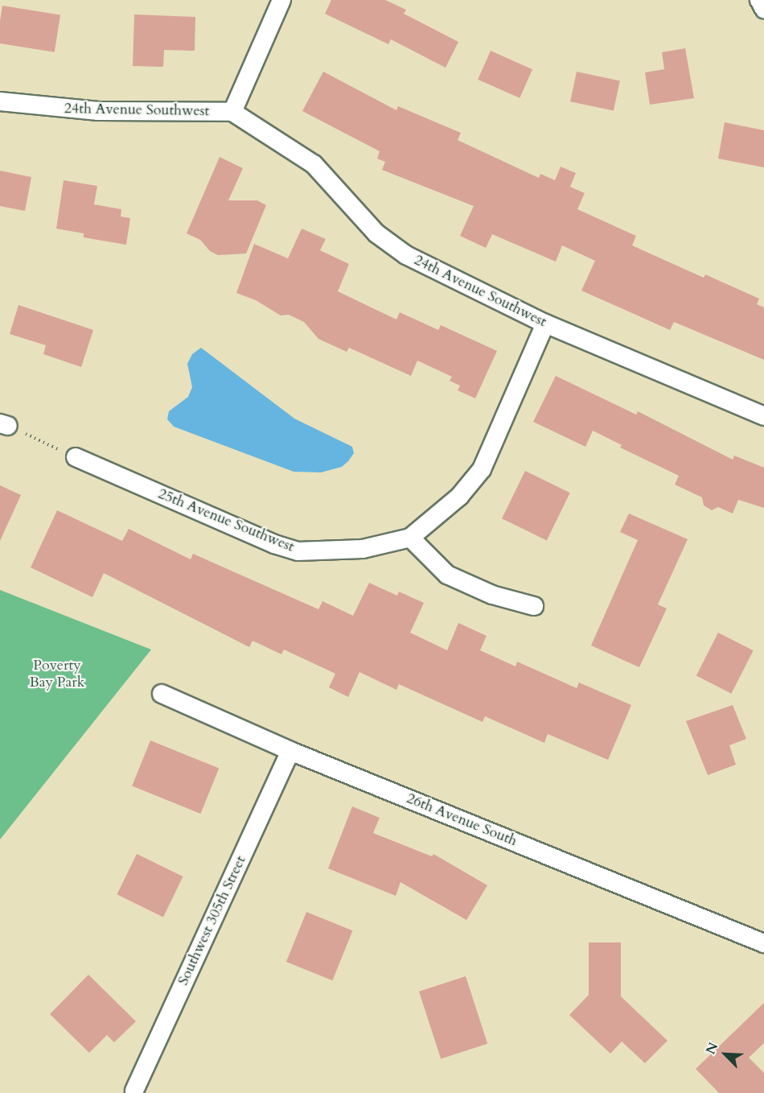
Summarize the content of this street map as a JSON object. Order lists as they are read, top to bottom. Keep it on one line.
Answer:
{"streets":{"street":["24th Avenue Southwest","25th Avenue Southwest","26th Avenue South","Southwest 305th Street"]},"crossings":[["26th Avenue South","Southwest 305th Street"]],"parks":["Poverty Bay Park"],"north":"top left"}
